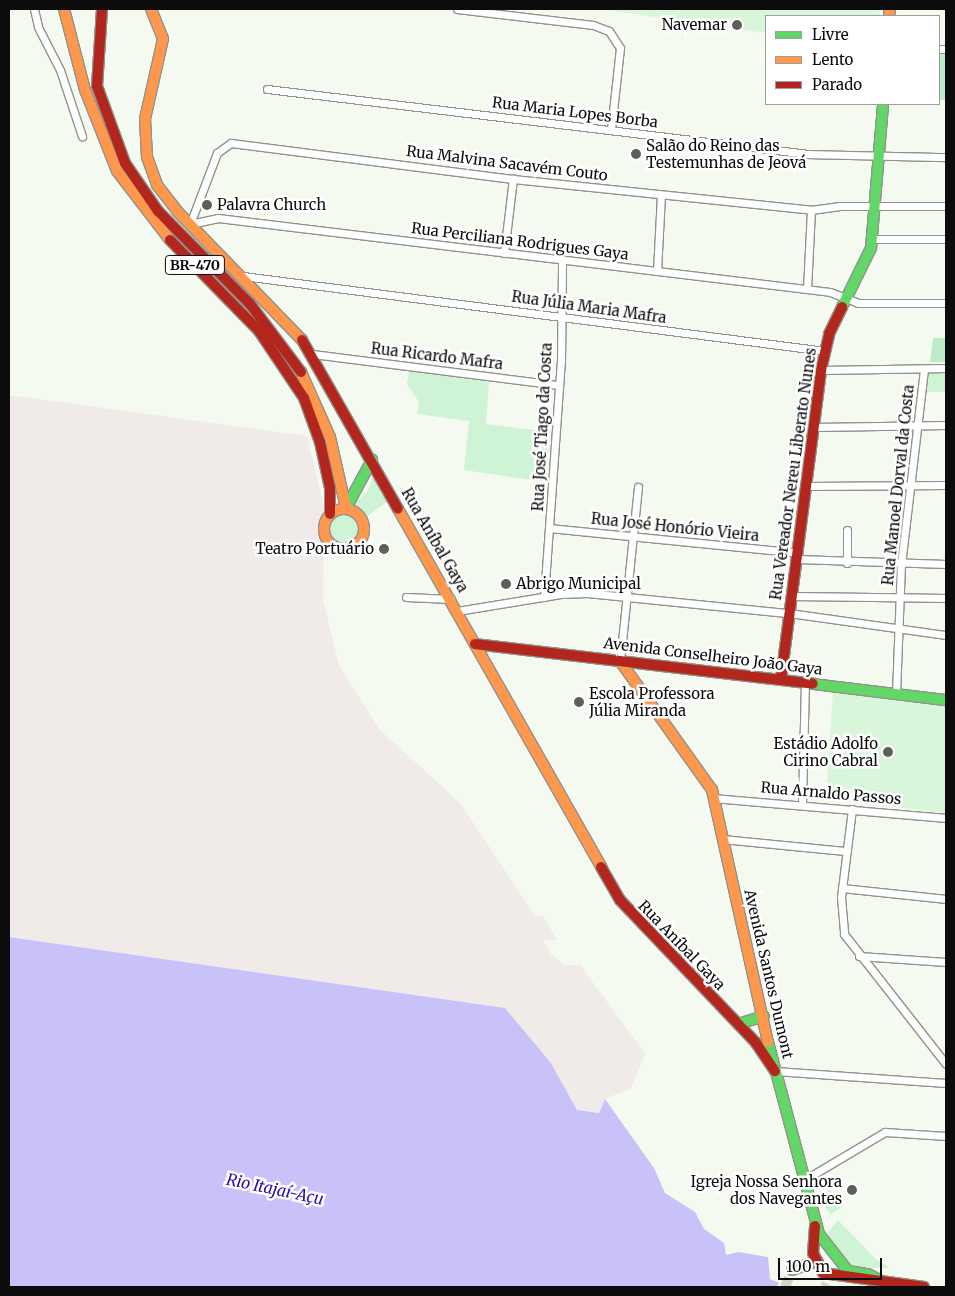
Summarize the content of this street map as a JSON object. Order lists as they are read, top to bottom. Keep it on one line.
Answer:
{"streets":{"main road":["BR-470","Rua Vereador Nereu Liberato Nunes","Rua Aníbal Gaya","Avenida Conselheiro João Gaya","Avenida Santos Dumont"],"street":["Rua Maria Lopes Borba","Rua Malvina Sacavém Couto","Rua Perciliana Rodrigues Gaya","Rua Júlia Maria Mafra","Rua Ricardo Mafra","Rua José Tiago da Costa","Rua Manoel Dorval da Costa","Rua José Honório Vieira","Rua Arnaldo Passos"]},"crossings":[["Rua Maria Lopes Borba","Rua Vereador Nereu Liberato Nunes"],["Rua Malvina Sacavém Couto","Rua Perciliana Rodrigues Gaya"],["Rua Malvina Sacavém Couto","Rua Vereador Nereu Liberato Nunes"],["Rua Malvina Sacavém Couto","Rua Aníbal Gaya"],["Rua Perciliana Rodrigues Gaya","Rua José Tiago da Costa"],["Rua Perciliana Rodrigues Gaya","Rua Vereador Nereu Liberato Nunes"],["Rua Perciliana Rodrigues Gaya","Rua Aníbal Gaya"],["Rua Júlia Maria Mafra","Rua José Tiago da Costa"],["Rua Júlia Maria Mafra","Rua Vereador Nereu Liberato Nunes"],["Rua Júlia Maria Mafra","Rua Aníbal Gaya"],["Rua Ricardo Mafra","Rua José Tiago da Costa"],["Rua Ricardo Mafra","Rua Aníbal Gaya"],["Rua José Tiago da Costa","Rua José Honório Vieira"],["Rua Vereador Nereu Liberato Nunes","Rua José Honório Vieira"],["Rua Vereador Nereu Liberato Nunes","Avenida Conselheiro João Gaya"],["Rua Manoel Dorval da Costa","Rua José Honório Vieira"],["Rua Manoel Dorval da Costa","Avenida Conselheiro João Gaya"],["Rua Aníbal Gaya","Avenida Conselheiro João Gaya"],["Rua Aníbal Gaya","Avenida Santos Dumont"],["Avenida Conselheiro João Gaya","Avenida Santos Dumont"],["Rua Arnaldo Passos","Avenida Santos Dumont"]],"water":["Rio Itajaí-Açu"],"places":["Navemar","Salão do Reino das Testemunhas de Jeová","Palavra Church","Teatro Portuário","Abrigo Municipal","Escola Professora Júlia Miranda","Estádio Adolfo Cirino Cabral","Igreja Nossa Senhora dos Navegantes"],"legend":["Livre","Lento","Parado"],"scale_bar":"100 m"}
